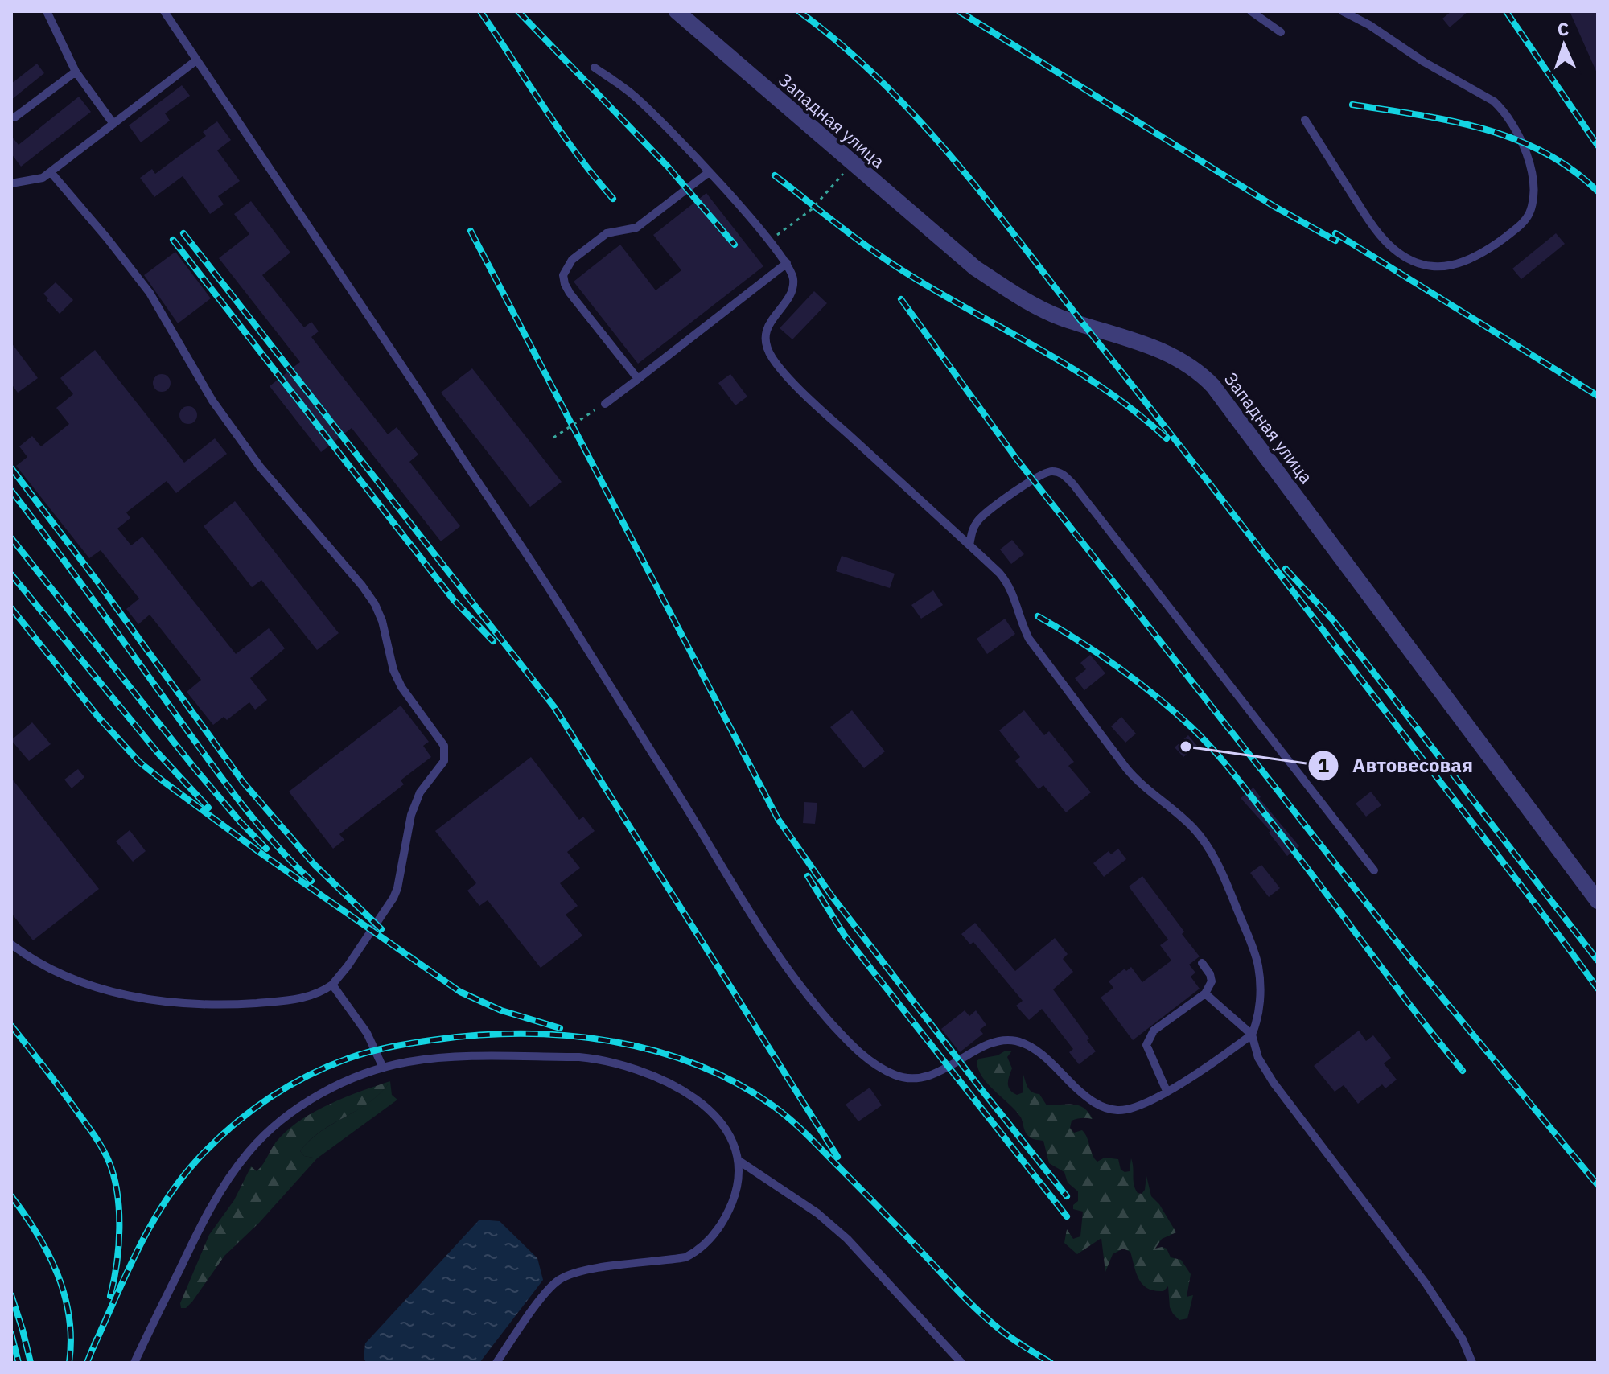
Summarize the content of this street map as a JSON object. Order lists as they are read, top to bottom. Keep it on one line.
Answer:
{"streets":{"street":["Западная улица"]},"places":["Автовесовая"],"north":"top"}
